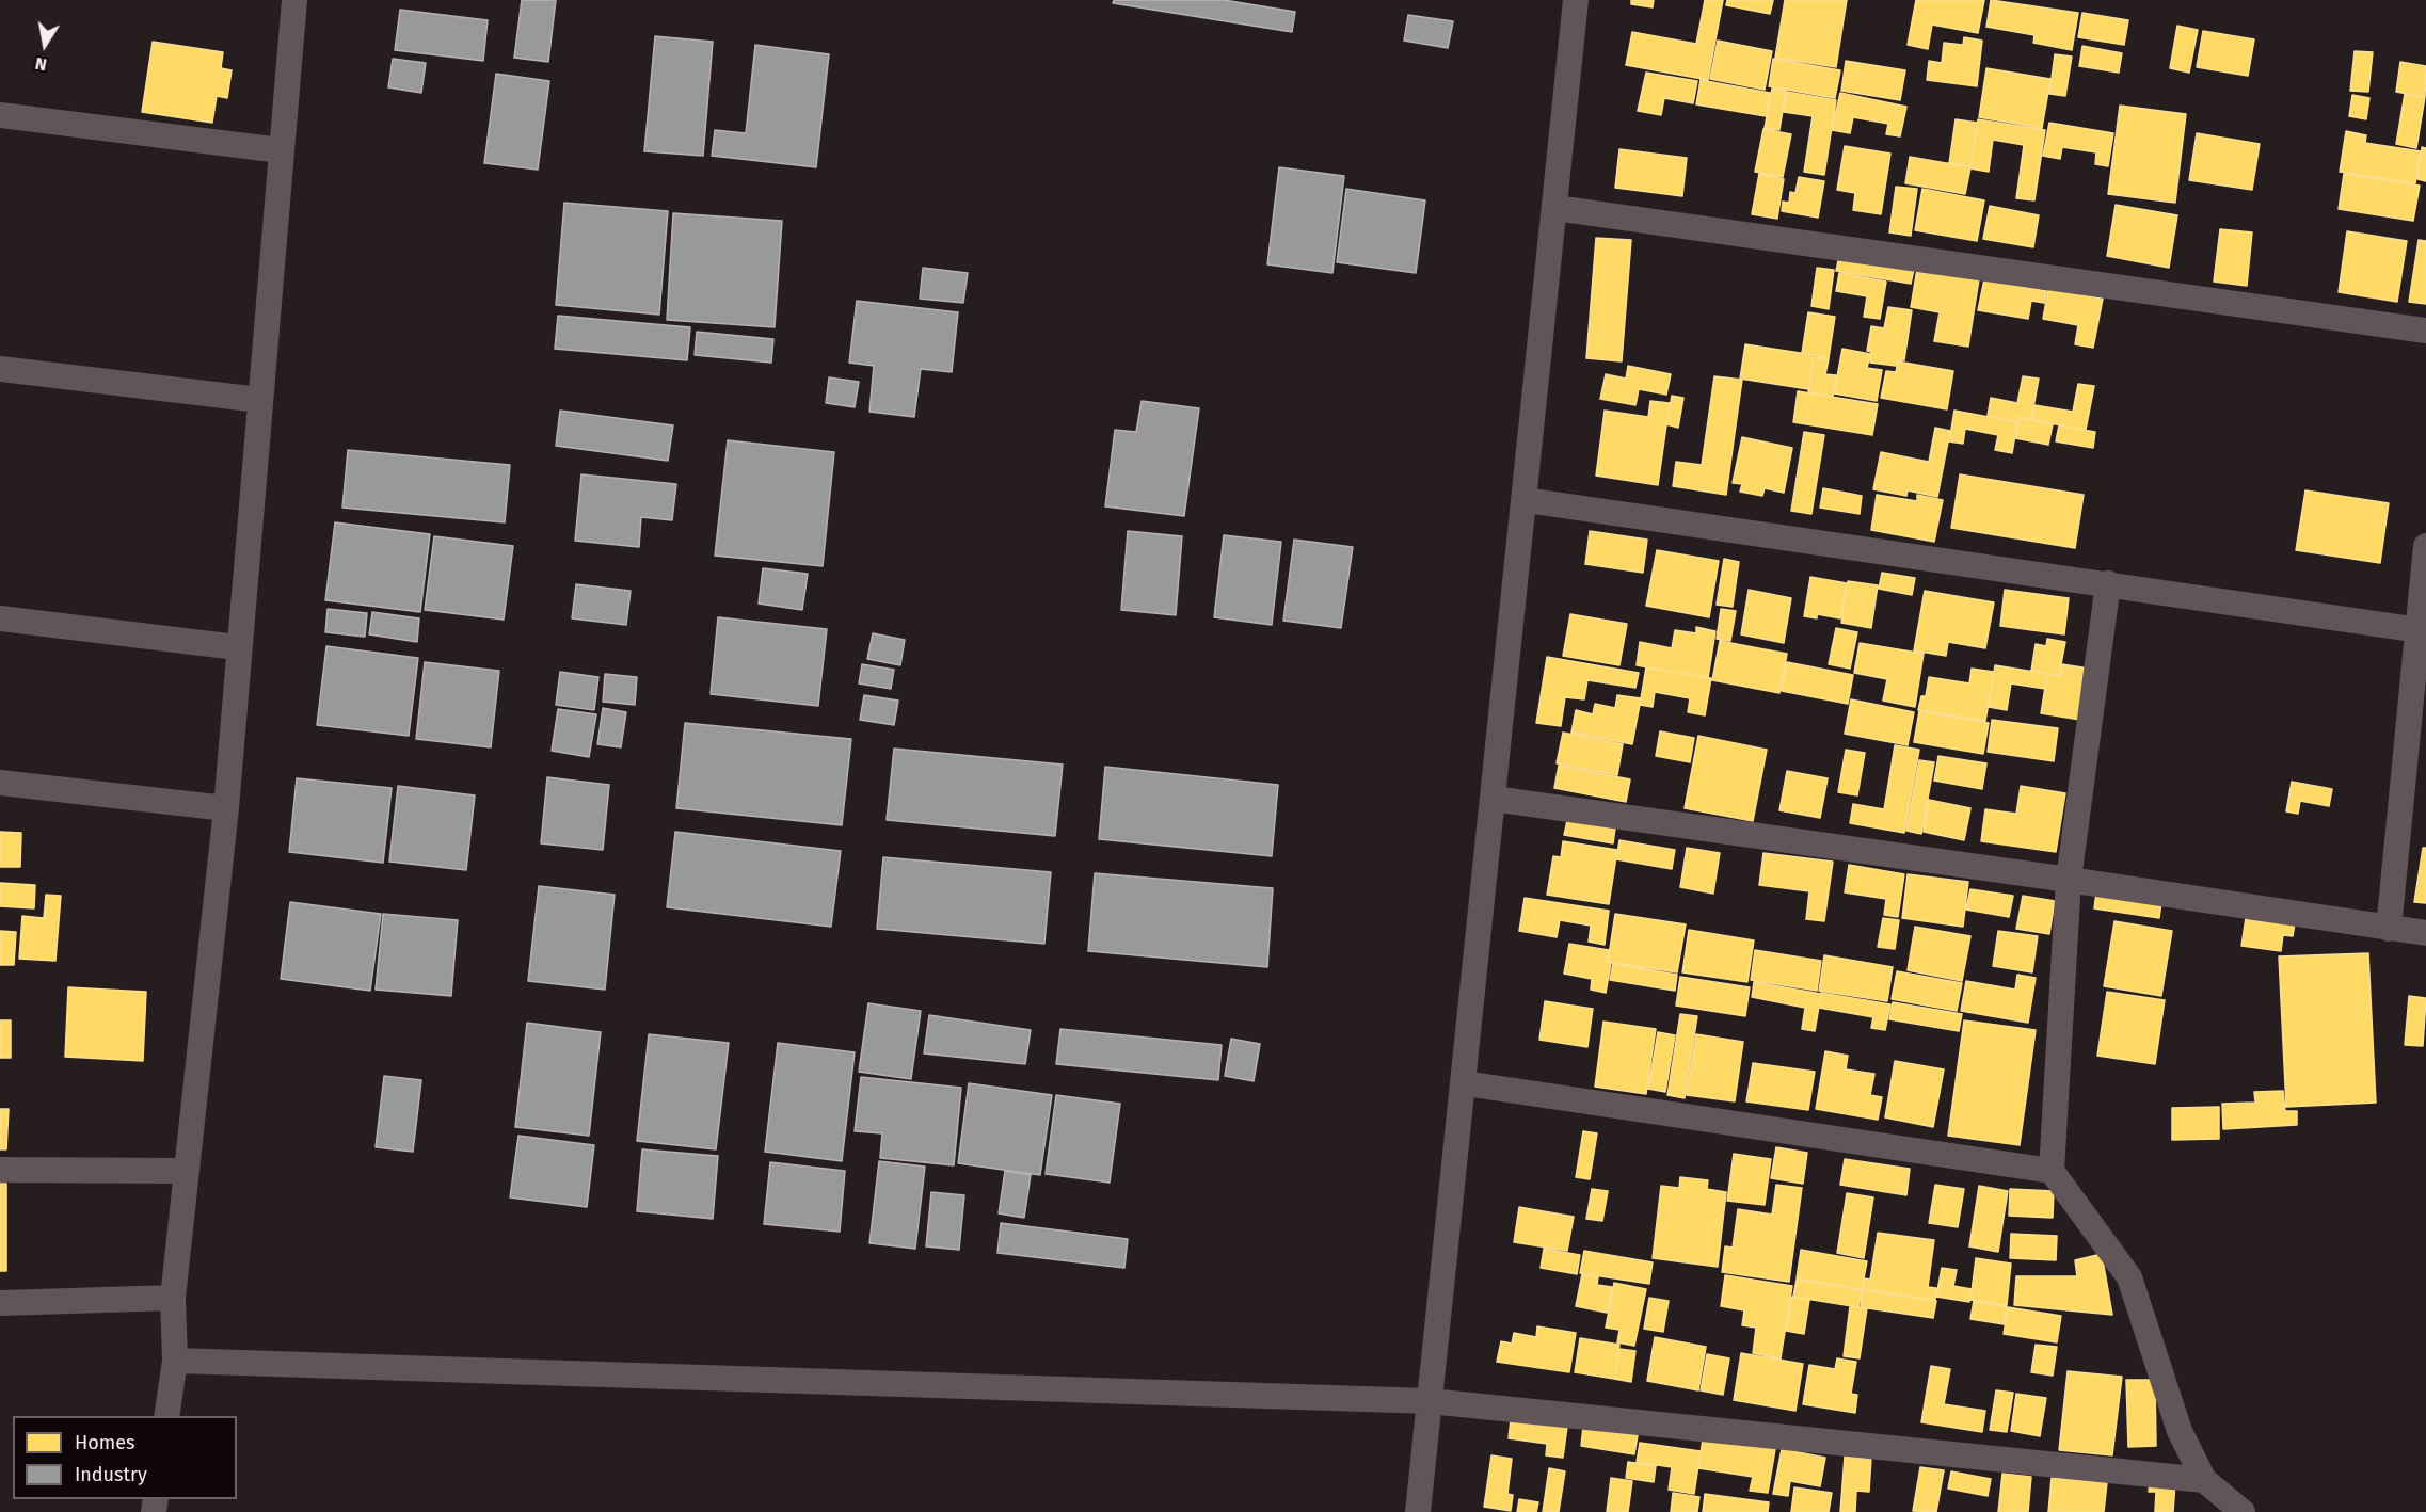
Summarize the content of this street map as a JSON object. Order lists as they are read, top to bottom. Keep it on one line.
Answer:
{"legend":["Homes","Industry"],"north":"bottom"}
